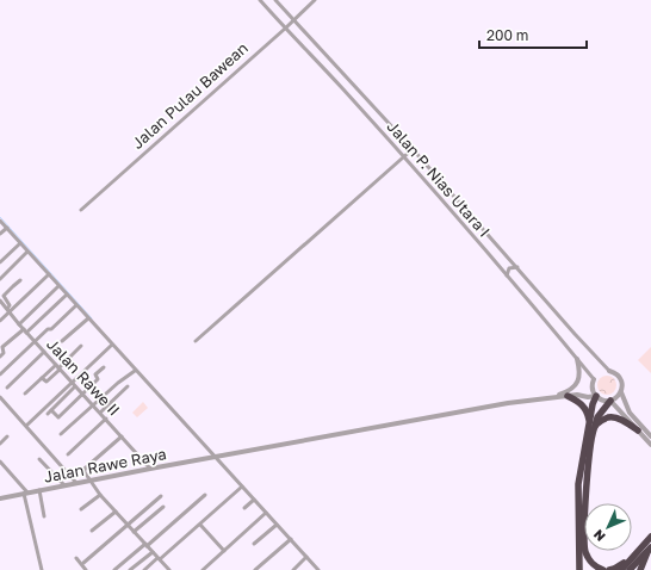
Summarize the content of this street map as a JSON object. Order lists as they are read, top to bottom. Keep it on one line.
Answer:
{"streets":{"street":["Jalan Pulau Bawean","Jalan P. Nias Utara I","Jalan Rawe II","Jalan Rawe Raya"]},"crossings":[["Jalan Pulau Bawean","Jalan P. Nias Utara I"],["Jalan Rawe II","Jalan Rawe Raya"]],"scale_bar":"200 m","north":"bottom left"}
